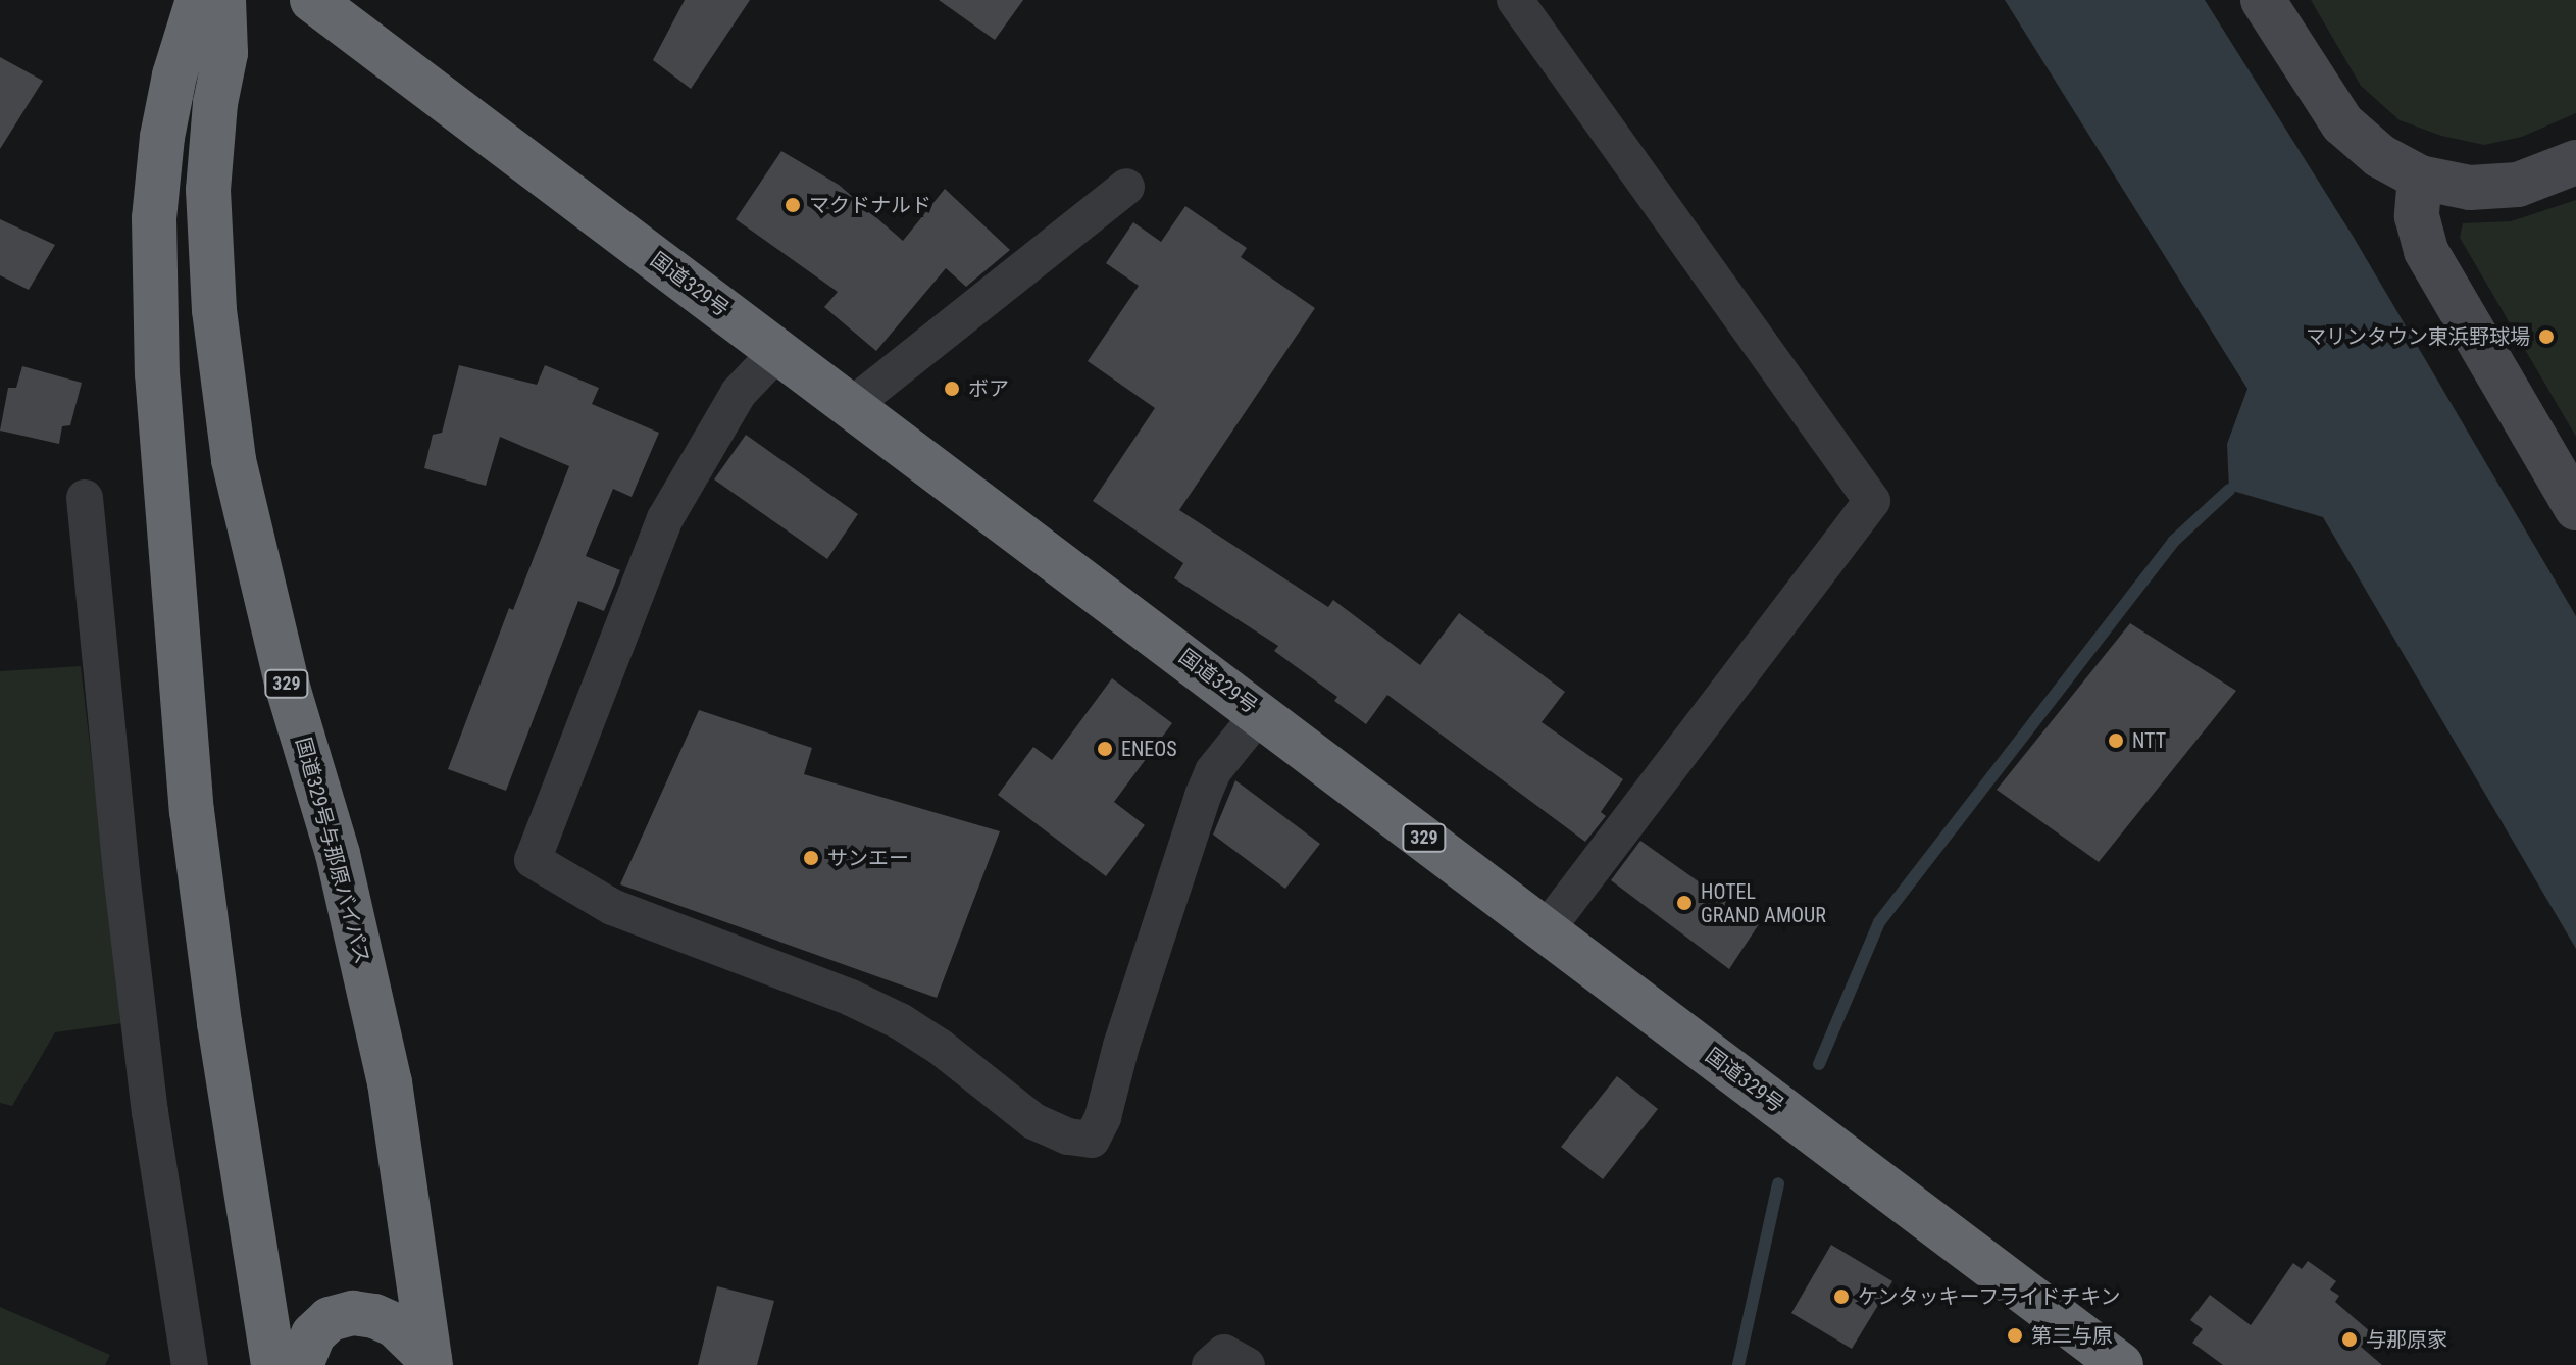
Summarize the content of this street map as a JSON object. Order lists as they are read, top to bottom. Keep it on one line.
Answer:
{"streets":{"highway":["国道329号","329","国道329号与那原バイパス"]},"places":["マクドナルド","マリンタウン東浜野球場","ボア","NTT","ENEOS","サンエー","HOTEL GRAND AMOUR","ケンタッキーフライドチキン","第二与原","与那原家"]}
